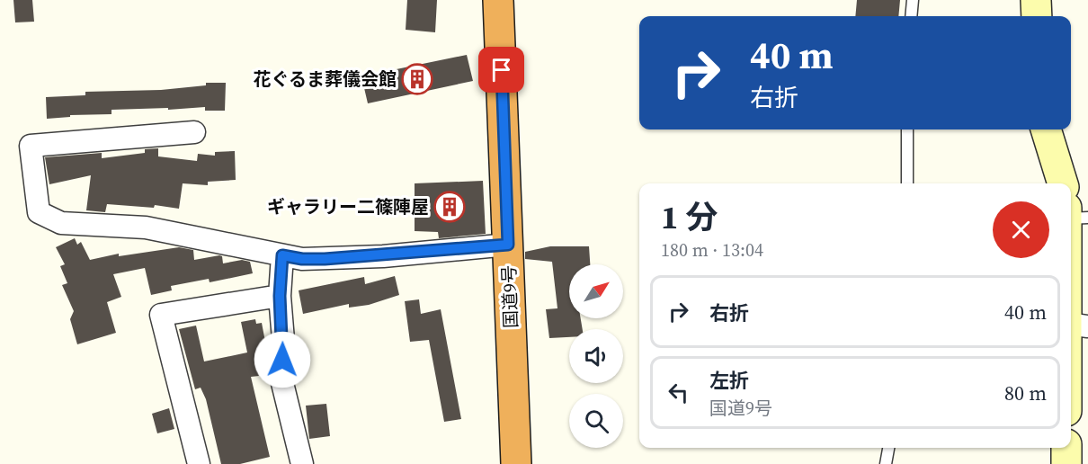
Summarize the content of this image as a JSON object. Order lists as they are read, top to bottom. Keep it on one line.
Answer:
{"streets":{"highway":["国道9号"]},"places":{"building":["花ぐるま葬儀会館","ギャラリー二篠陣屋"]},"north":"top right","page":{"turn":["40 m","右折"],"heading":["1 分","180 m · 13:04"],"list":[{"name":"右折","value":"40 m"},{"name":"左折","note":"国道9号","value":"80 m"}]}}
